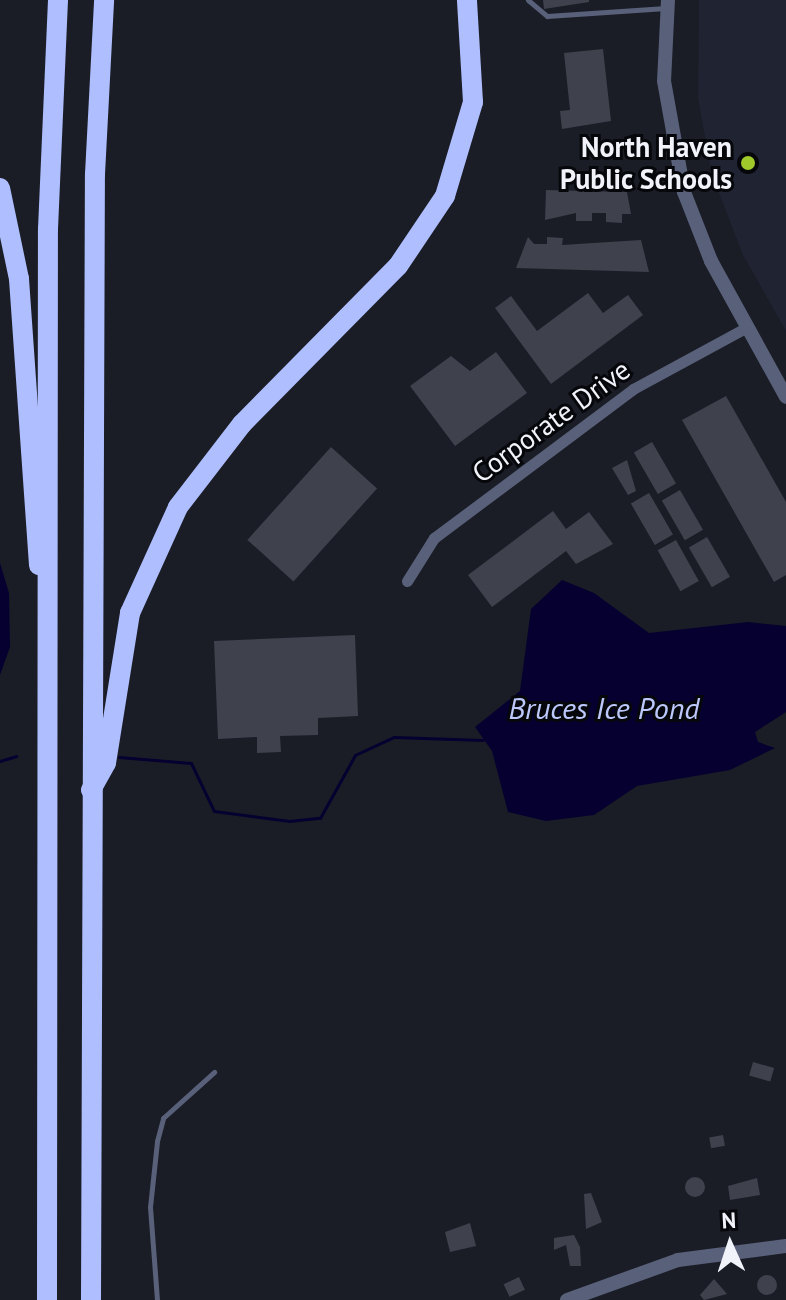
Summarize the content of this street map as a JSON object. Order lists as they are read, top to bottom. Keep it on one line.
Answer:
{"streets":{"street":["Corporate Drive"]},"water":["Bruces Ice Pond"],"places":["North Haven Public Schools"],"north":"top"}
